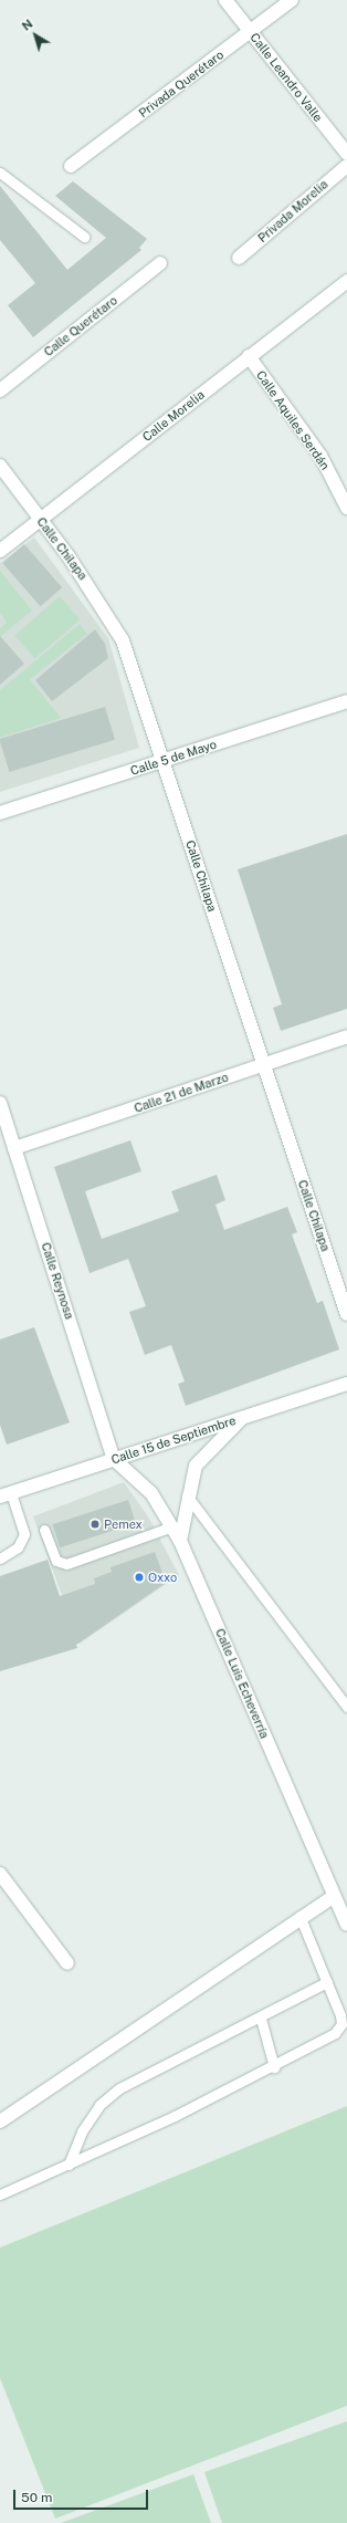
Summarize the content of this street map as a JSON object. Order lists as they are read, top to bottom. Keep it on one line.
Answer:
{"streets":{"street":["Calle Leandro Valle","Privada Querétaro","Privada Morelia","Calle Querétaro","Calle Morelia","Calle Aquiles Serdán","Calle Chilapa","Calle 5 de Mayo","Calle 21 de Marzo","Calle Reynosa","Calle 15 de Septiembre","Calle Luis Echeverría"]},"crossings":[["Calle Leandro Valle","Privada Querétaro"],["Calle Morelia","Calle Aquiles Serdán"],["Calle Morelia","Calle Chilapa"],["Calle Chilapa","Calle 5 de Mayo"],["Calle Chilapa","Calle 21 de Marzo"],["Calle 21 de Marzo","Calle Reynosa"],["Calle Reynosa","Calle 15 de Septiembre"],["Calle Reynosa","Calle Luis Echeverría"],["Calle 15 de Septiembre","Calle Luis Echeverría"]],"places":["Pemex","Oxxo"],"scale_bar":"50 m","north":"top left"}
